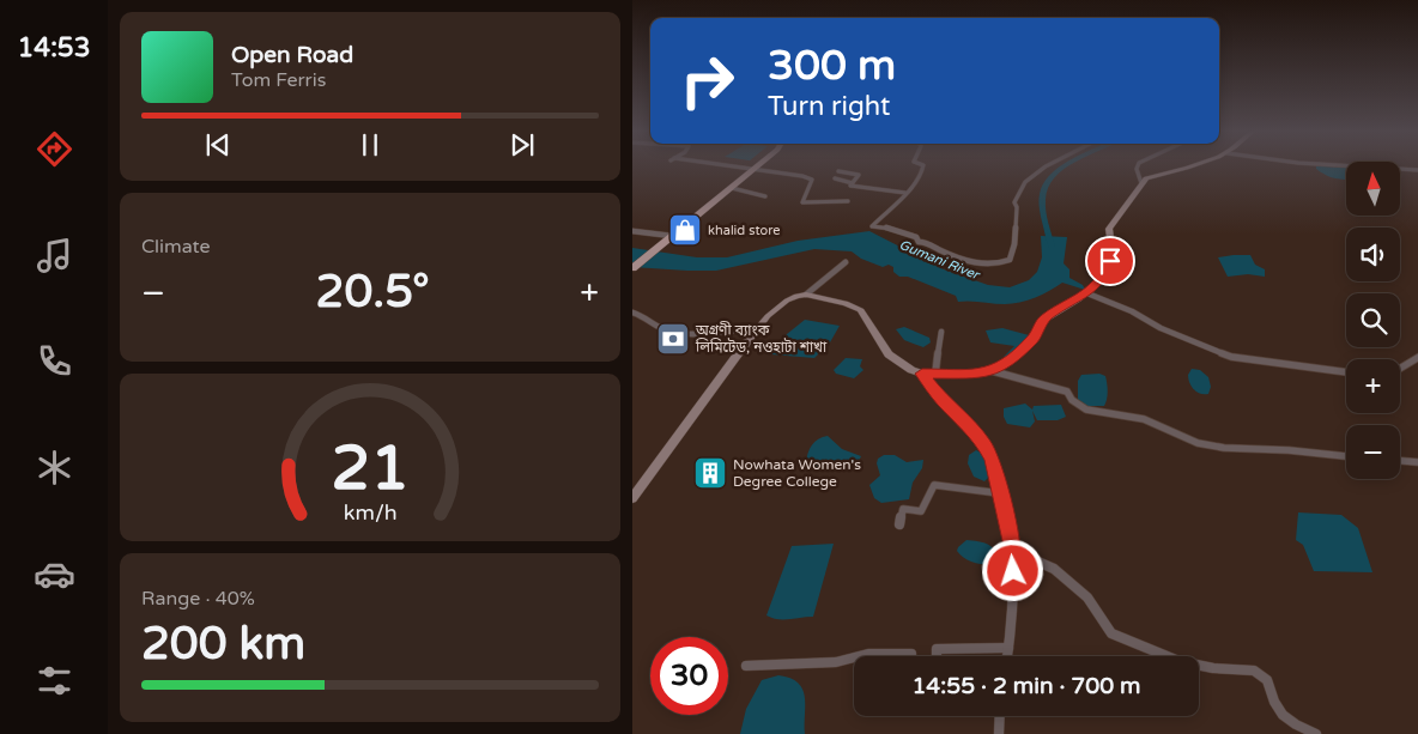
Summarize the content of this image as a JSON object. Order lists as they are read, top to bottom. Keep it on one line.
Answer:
{"water":["Gumani River"],"places":{"shop":["khalid store"],"bank":["অগ্রণী ব্যাংক লিমিটেড, নওহাটা শাখা"],"building":["Nowhata Women's Degree College"]},"north":"top","page":{"tabs":"14:53","turn":["300 m","Turn right"],"song":["Open Road","Tom Ferris"],"map_buttons":["+","−"],"tile":["Climate",["Range · 40%","200 km"]],"heat":["−","20.5°","+"],"limit":"30","trip":"14:55 · 2 min · 700 m","gauge":["21","km/h"]}}
